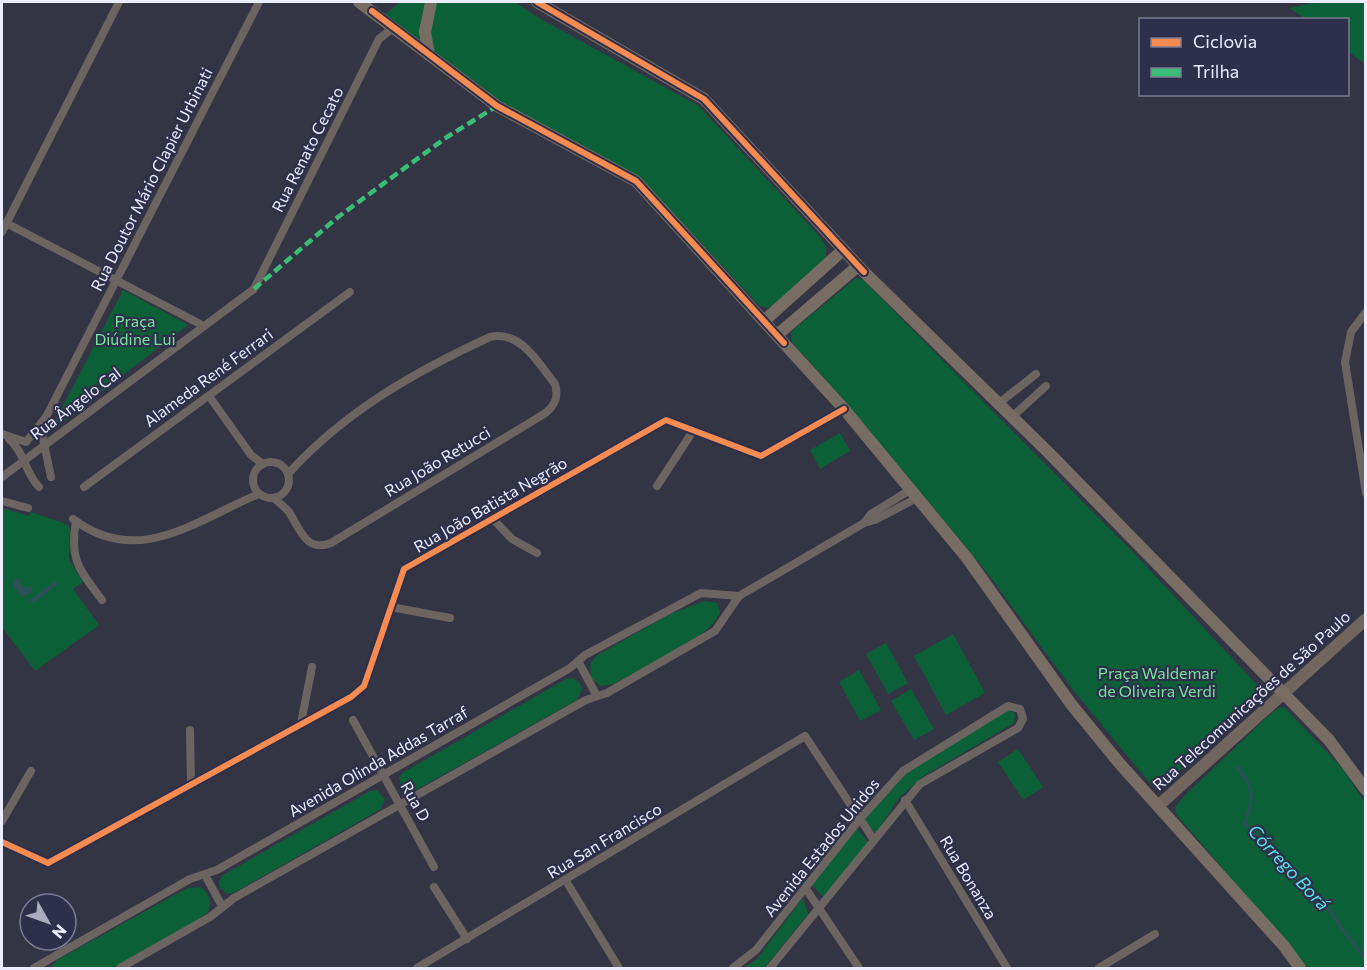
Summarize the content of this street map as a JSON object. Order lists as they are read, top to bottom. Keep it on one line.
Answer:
{"streets":{"street":["Rua Renato Cecato","Rua Doutor Mário Clapier Urbinati","Alameda René Ferrari","Rua Ângelo Cal","Rua João Retucci","Rua João Batista Negrão","Rua Telecomunicações de São Paulo","Avenida Olinda Addas Tarraf","Rua D","Rua San Francisco","Avenida Estados Unidos","Rua Bonanza"]},"crossings":[["Rua Renato Cecato","Rua Ângelo Cal"],["Avenida Olinda Addas Tarraf","Rua D"],["Rua San Francisco","Avenida Estados Unidos"],["Avenida Estados Unidos","Rua Bonanza"]],"water":["Córrego Borá"],"parks":["Praça Diúdine Lui","Praça Waldemar de Oliveira Verdi"],"legend":["Ciclovia","Trilha"],"north":"bottom right"}
